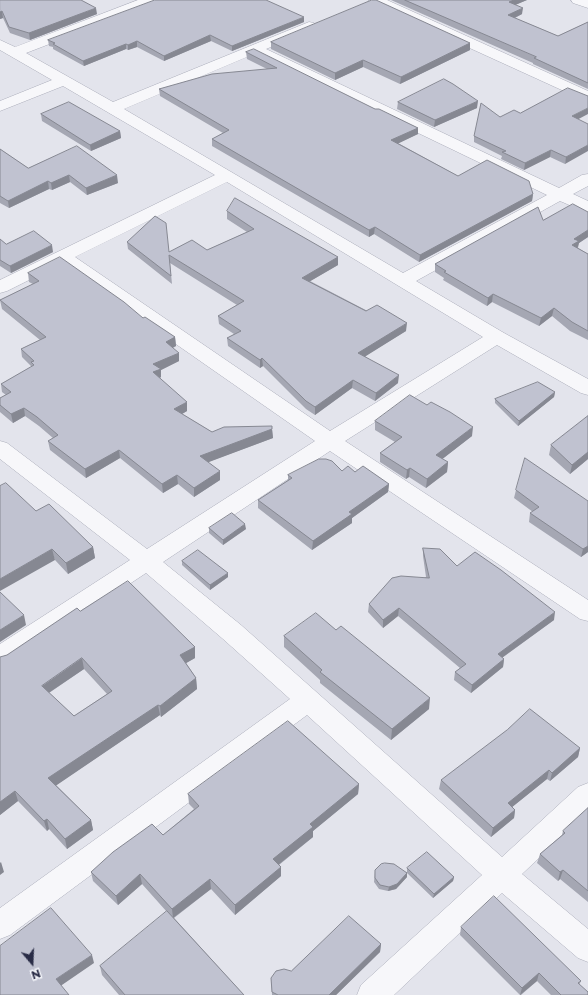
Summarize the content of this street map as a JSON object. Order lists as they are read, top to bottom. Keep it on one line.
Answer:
{"north":"bottom"}
